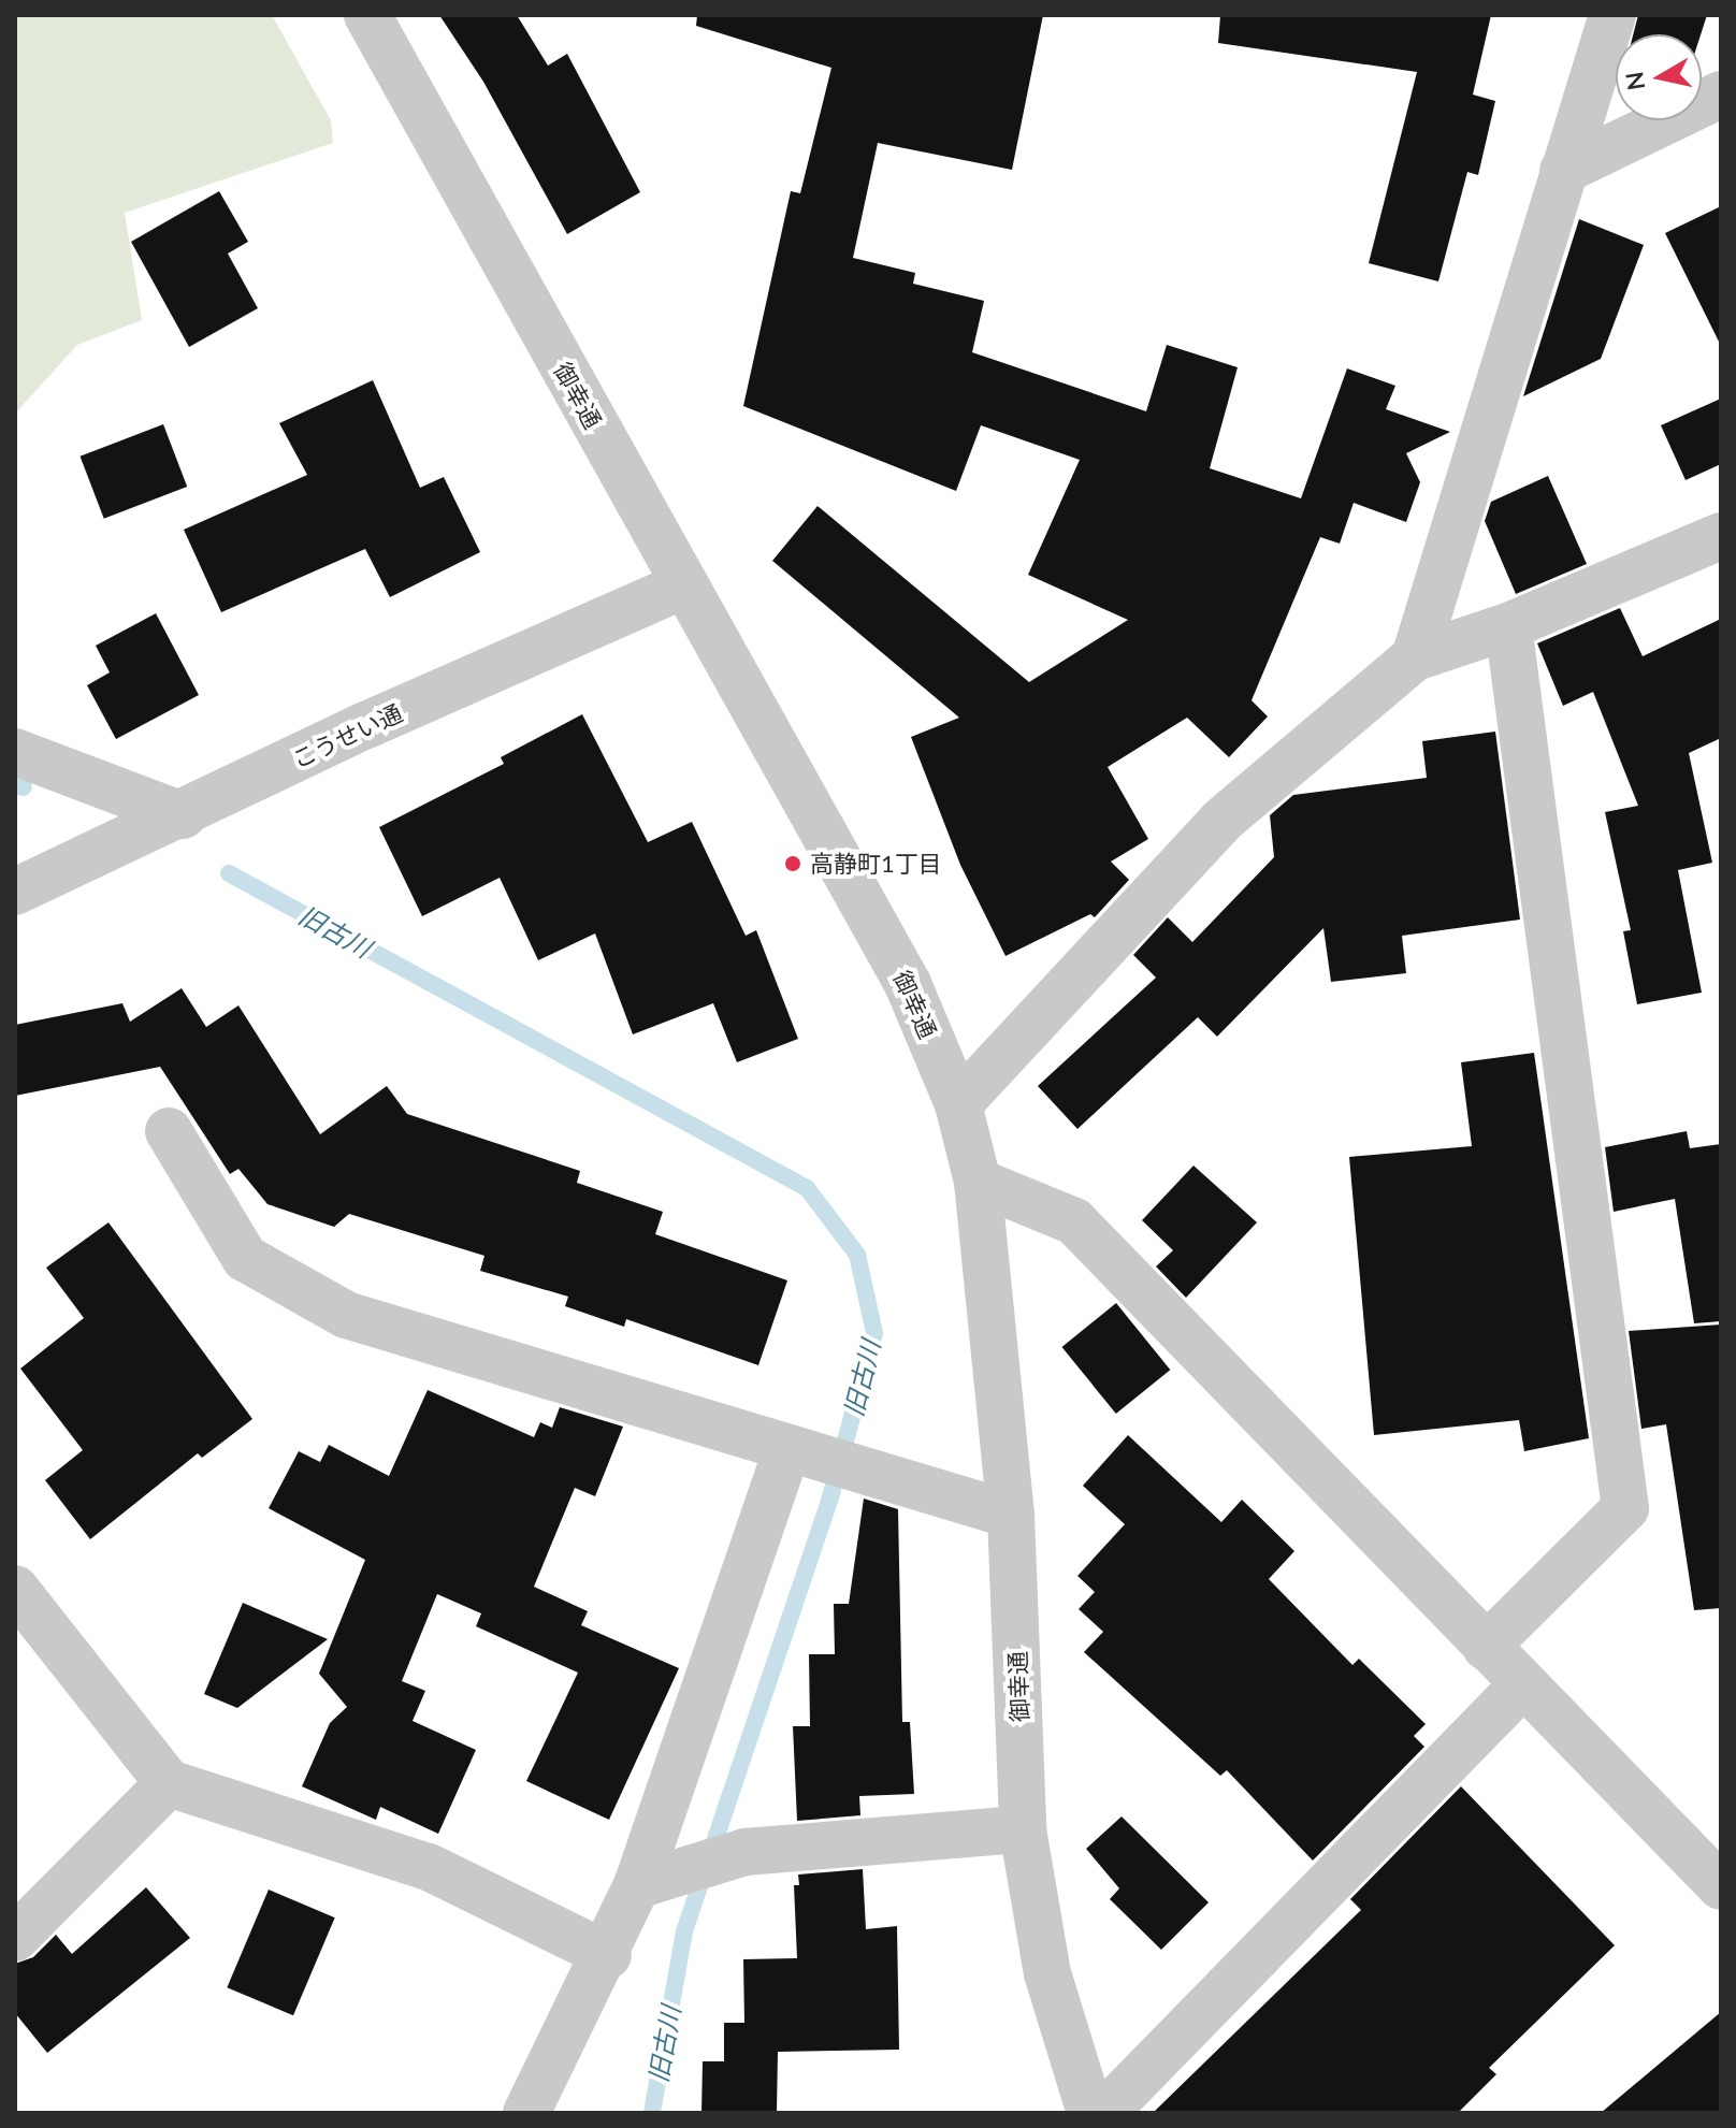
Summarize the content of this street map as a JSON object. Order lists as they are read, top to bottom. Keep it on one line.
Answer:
{"streets":{"street":["御幸通","こうせい通"]},"crossings":[["御幸通","こうせい通"]],"water":["旧古川"],"places":["高静町1丁目"],"north":"left"}
